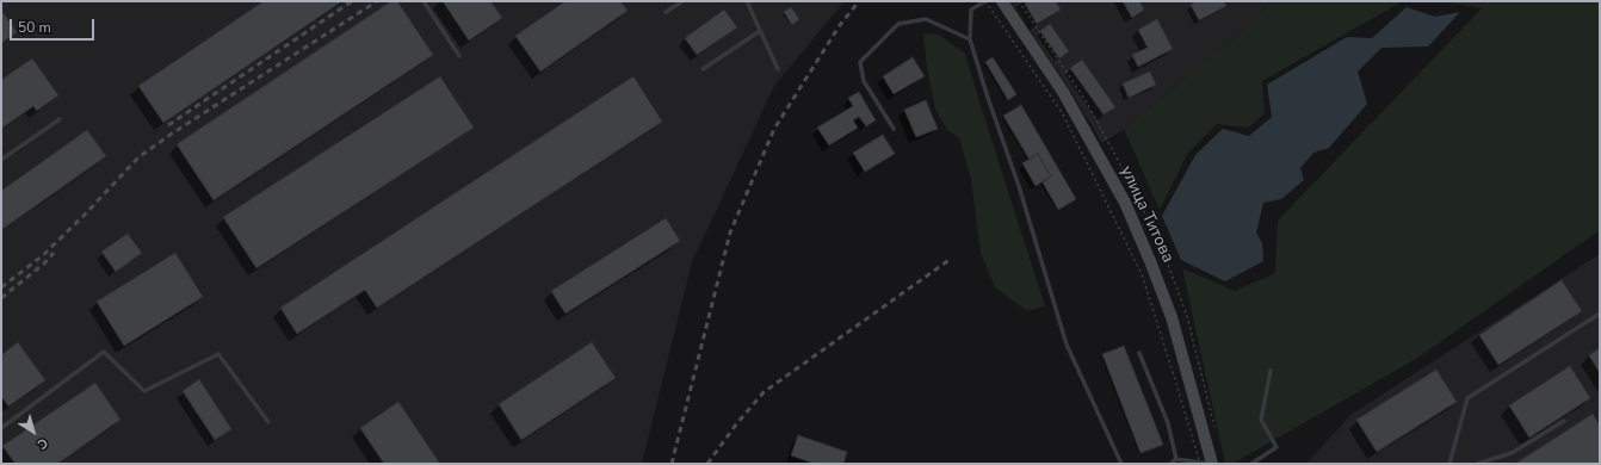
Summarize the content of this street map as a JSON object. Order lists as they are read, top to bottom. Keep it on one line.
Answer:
{"streets":{"main road":["улица Титова"]},"scale_bar":"50 m","north":"bottom right"}
